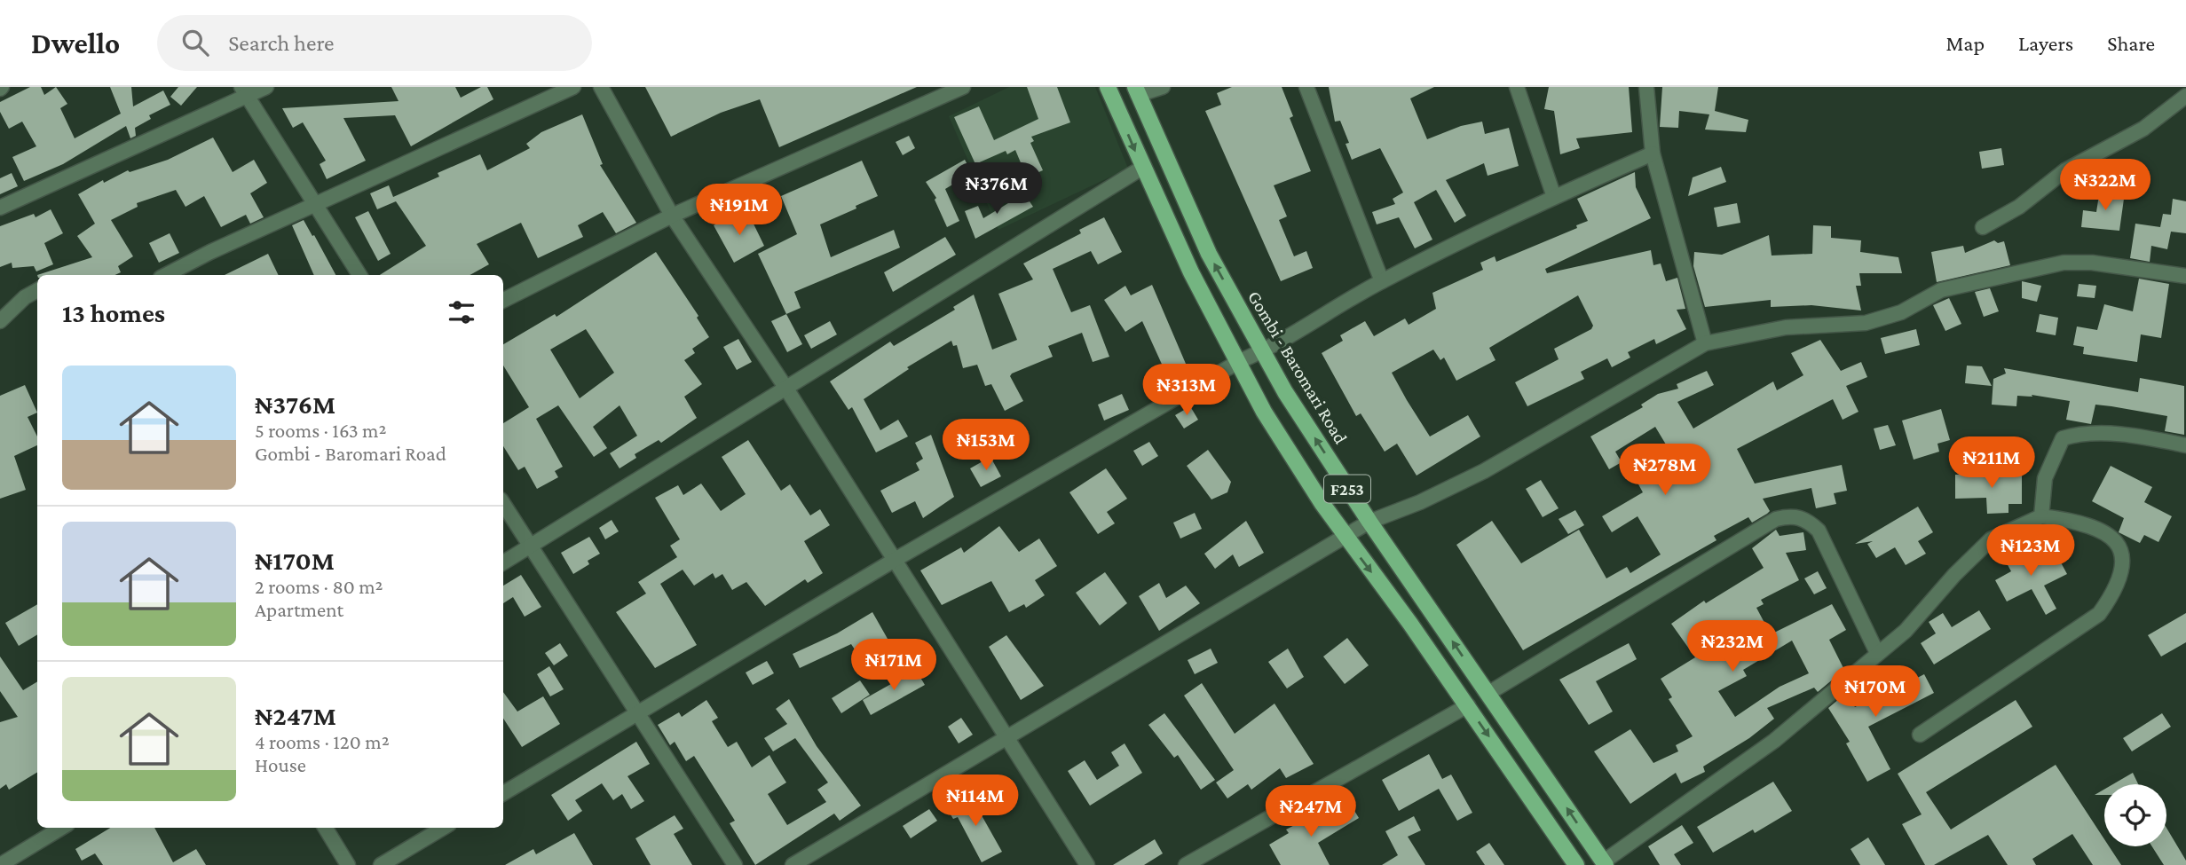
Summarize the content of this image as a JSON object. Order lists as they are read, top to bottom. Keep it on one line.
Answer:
{"streets":{"main road":["Gombi - Baromari Road","F253"]},"page":{"header":"Dwello","search":"Search here","nav":["Map","Layers","Share"],"price":["₦322M","₦376M","₦191M","₦313M","₦153M","₦211M","₦278M","₦123M","₦232M","₦171M","₦170M","₦114M","₦247M"],"heading":"13 homes","list":[{"name":"₦376M","note":"5 rooms · 163 m² · Gombi - Baromari Road"},{"name":"₦170M","note":"2 rooms · 80 m² · Apartment"},{"name":"₦247M","note":"4 rooms · 120 m² · House"}]}}
